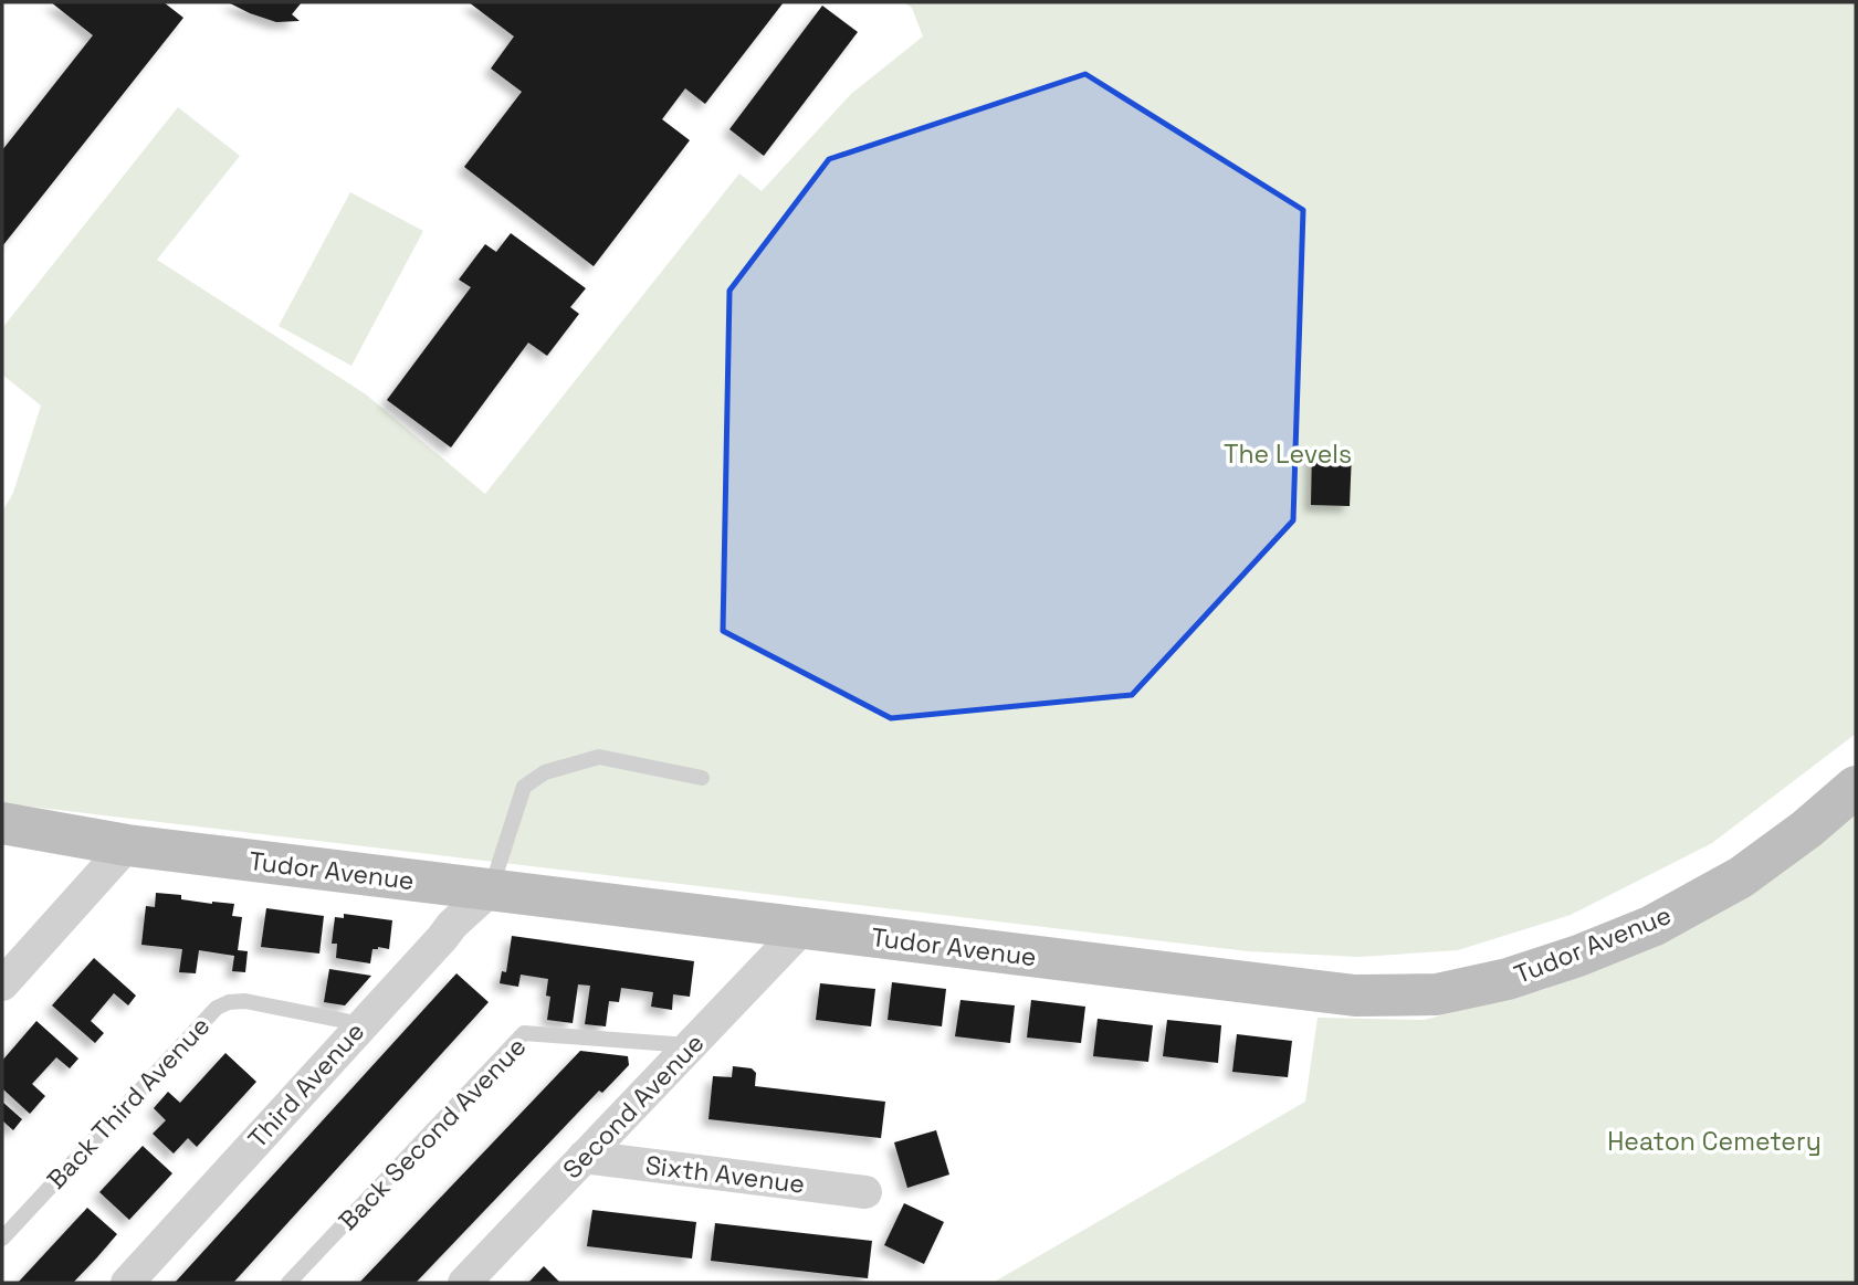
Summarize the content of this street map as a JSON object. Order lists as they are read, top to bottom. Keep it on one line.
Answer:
{"streets":{"main road":["Tudor Avenue"],"street":["Third Avenue","Second Avenue","Sixth Avenue"],"lane":["Back Third Avenue","Back Second Avenue"]},"crossings":[["Tudor Avenue","Third Avenue"],["Tudor Avenue","Second Avenue"],["Third Avenue","Back Third Avenue"],["Second Avenue","Back Second Avenue"],["Second Avenue","Sixth Avenue"]],"parks":["The Levels","Heaton Cemetery"]}
